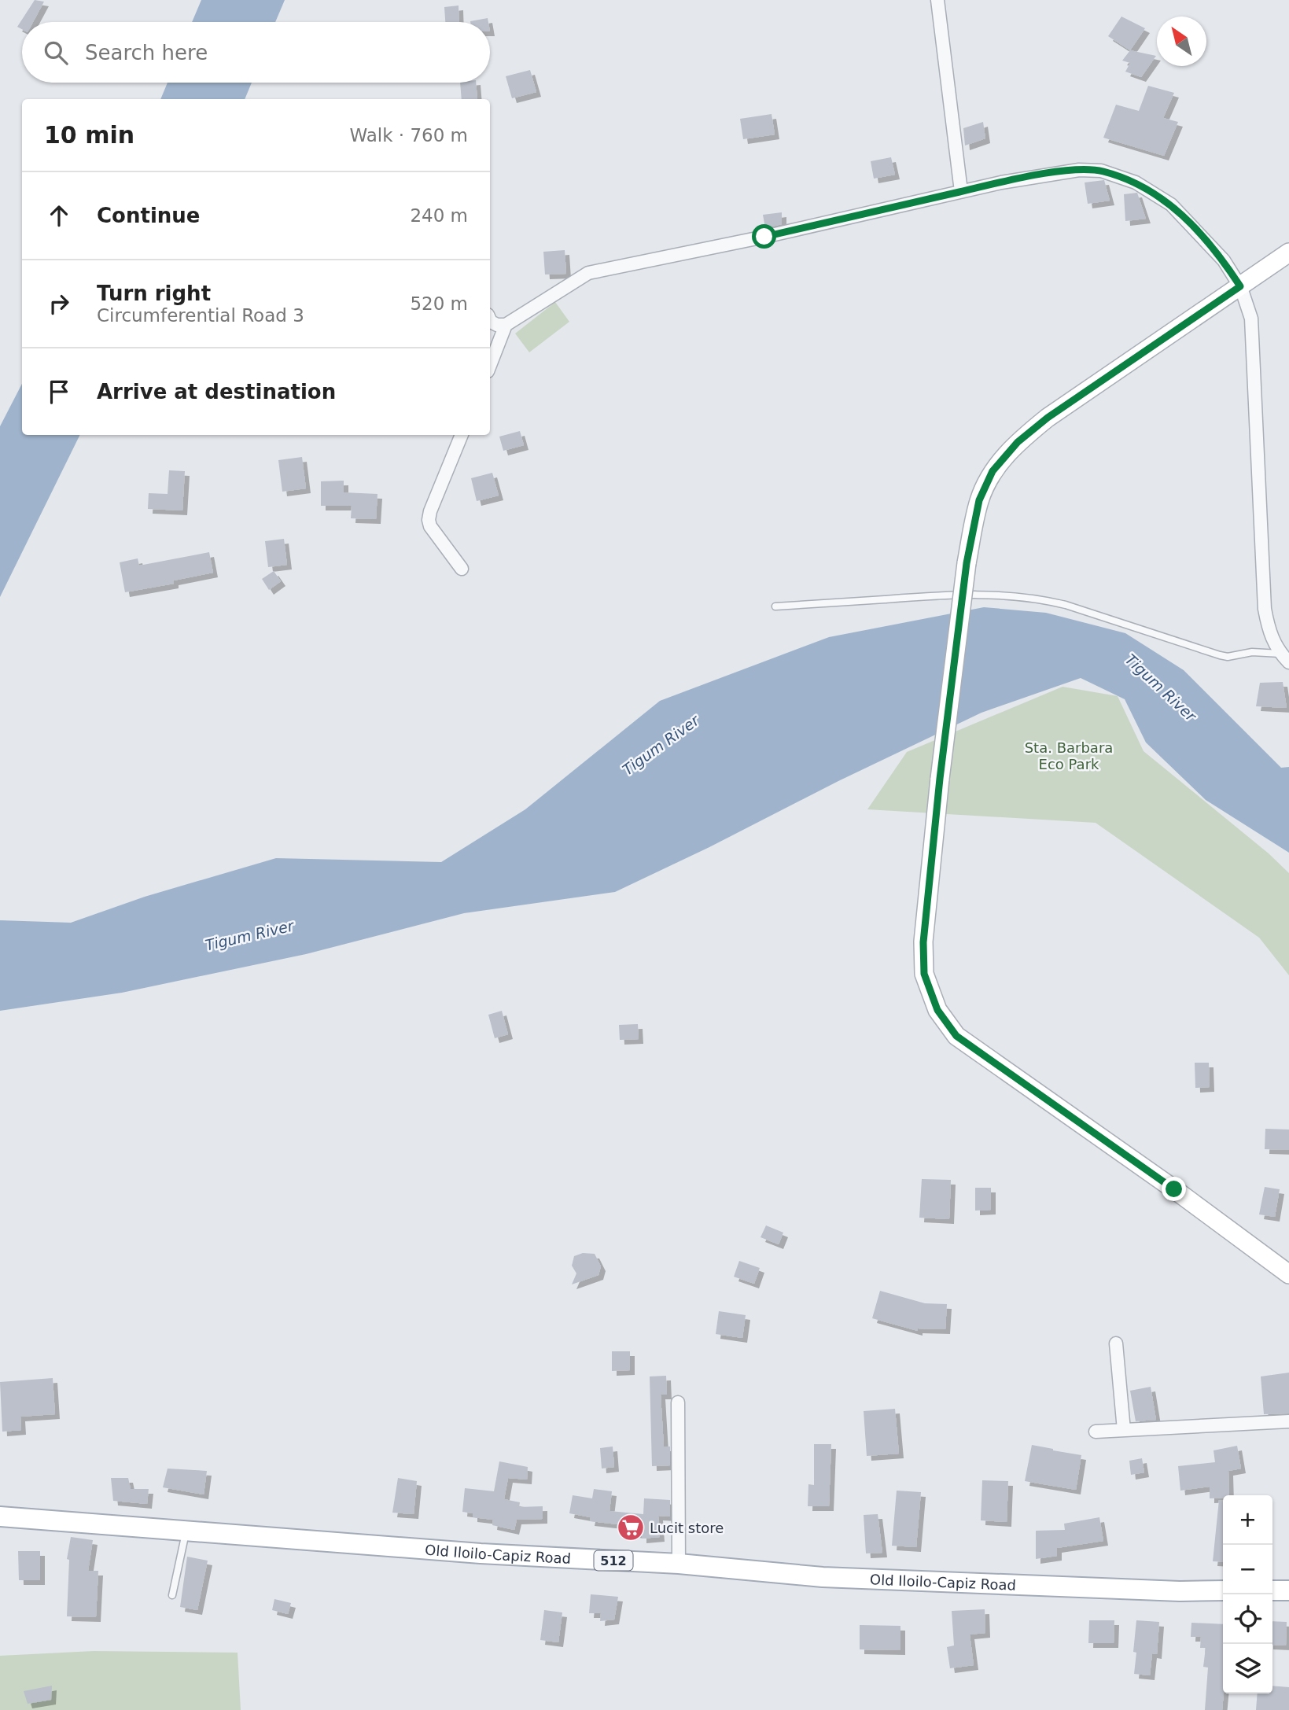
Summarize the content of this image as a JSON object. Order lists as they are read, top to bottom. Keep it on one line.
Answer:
{"streets":{"main road":["Old Iloilo-Capiz Road","512"]},"water":["Tigum River"],"parks":["Sta. Barbara Eco Park"],"places":{"supermarket":["Lucit store"]},"north":"top left","page":{"search":"Search here","heading":["10 min","Walk · 760 m"],"list":[["Continue","240 m"],["Turn right","Circumferential Road 3","520 m"],"Arrive at destination"],"map_buttons":["+","−"]}}
